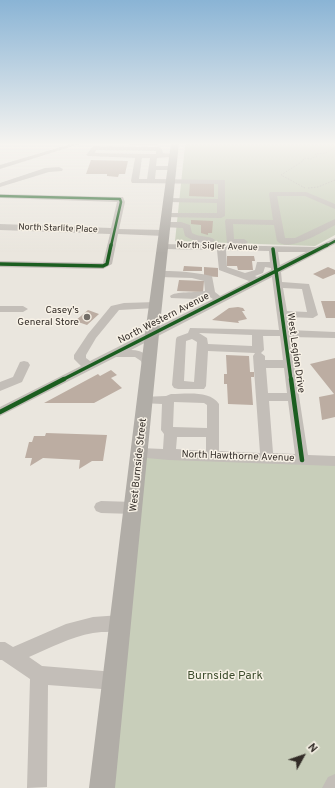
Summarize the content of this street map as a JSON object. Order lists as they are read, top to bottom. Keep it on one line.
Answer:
{"streets":{"main road":["West Burnside Street"],"street":["North Starlite Place","North Sigler Avenue","North Western Avenue","West Legion Drive","North Hawthorne Avenue"]},"crossings":[["North Starlite Place","West Burnside Street"],["North Sigler Avenue","North Western Avenue"],["North Sigler Avenue","West Legion Drive"],["North Sigler Avenue","West Burnside Street"],["North Western Avenue","West Legion Drive"],["North Western Avenue","West Burnside Street"],["West Legion Drive","North Hawthorne Avenue"],["North Hawthorne Avenue","West Burnside Street"]],"parks":["Burnside Park"],"places":["Casey's General Store"],"north":"top right"}
